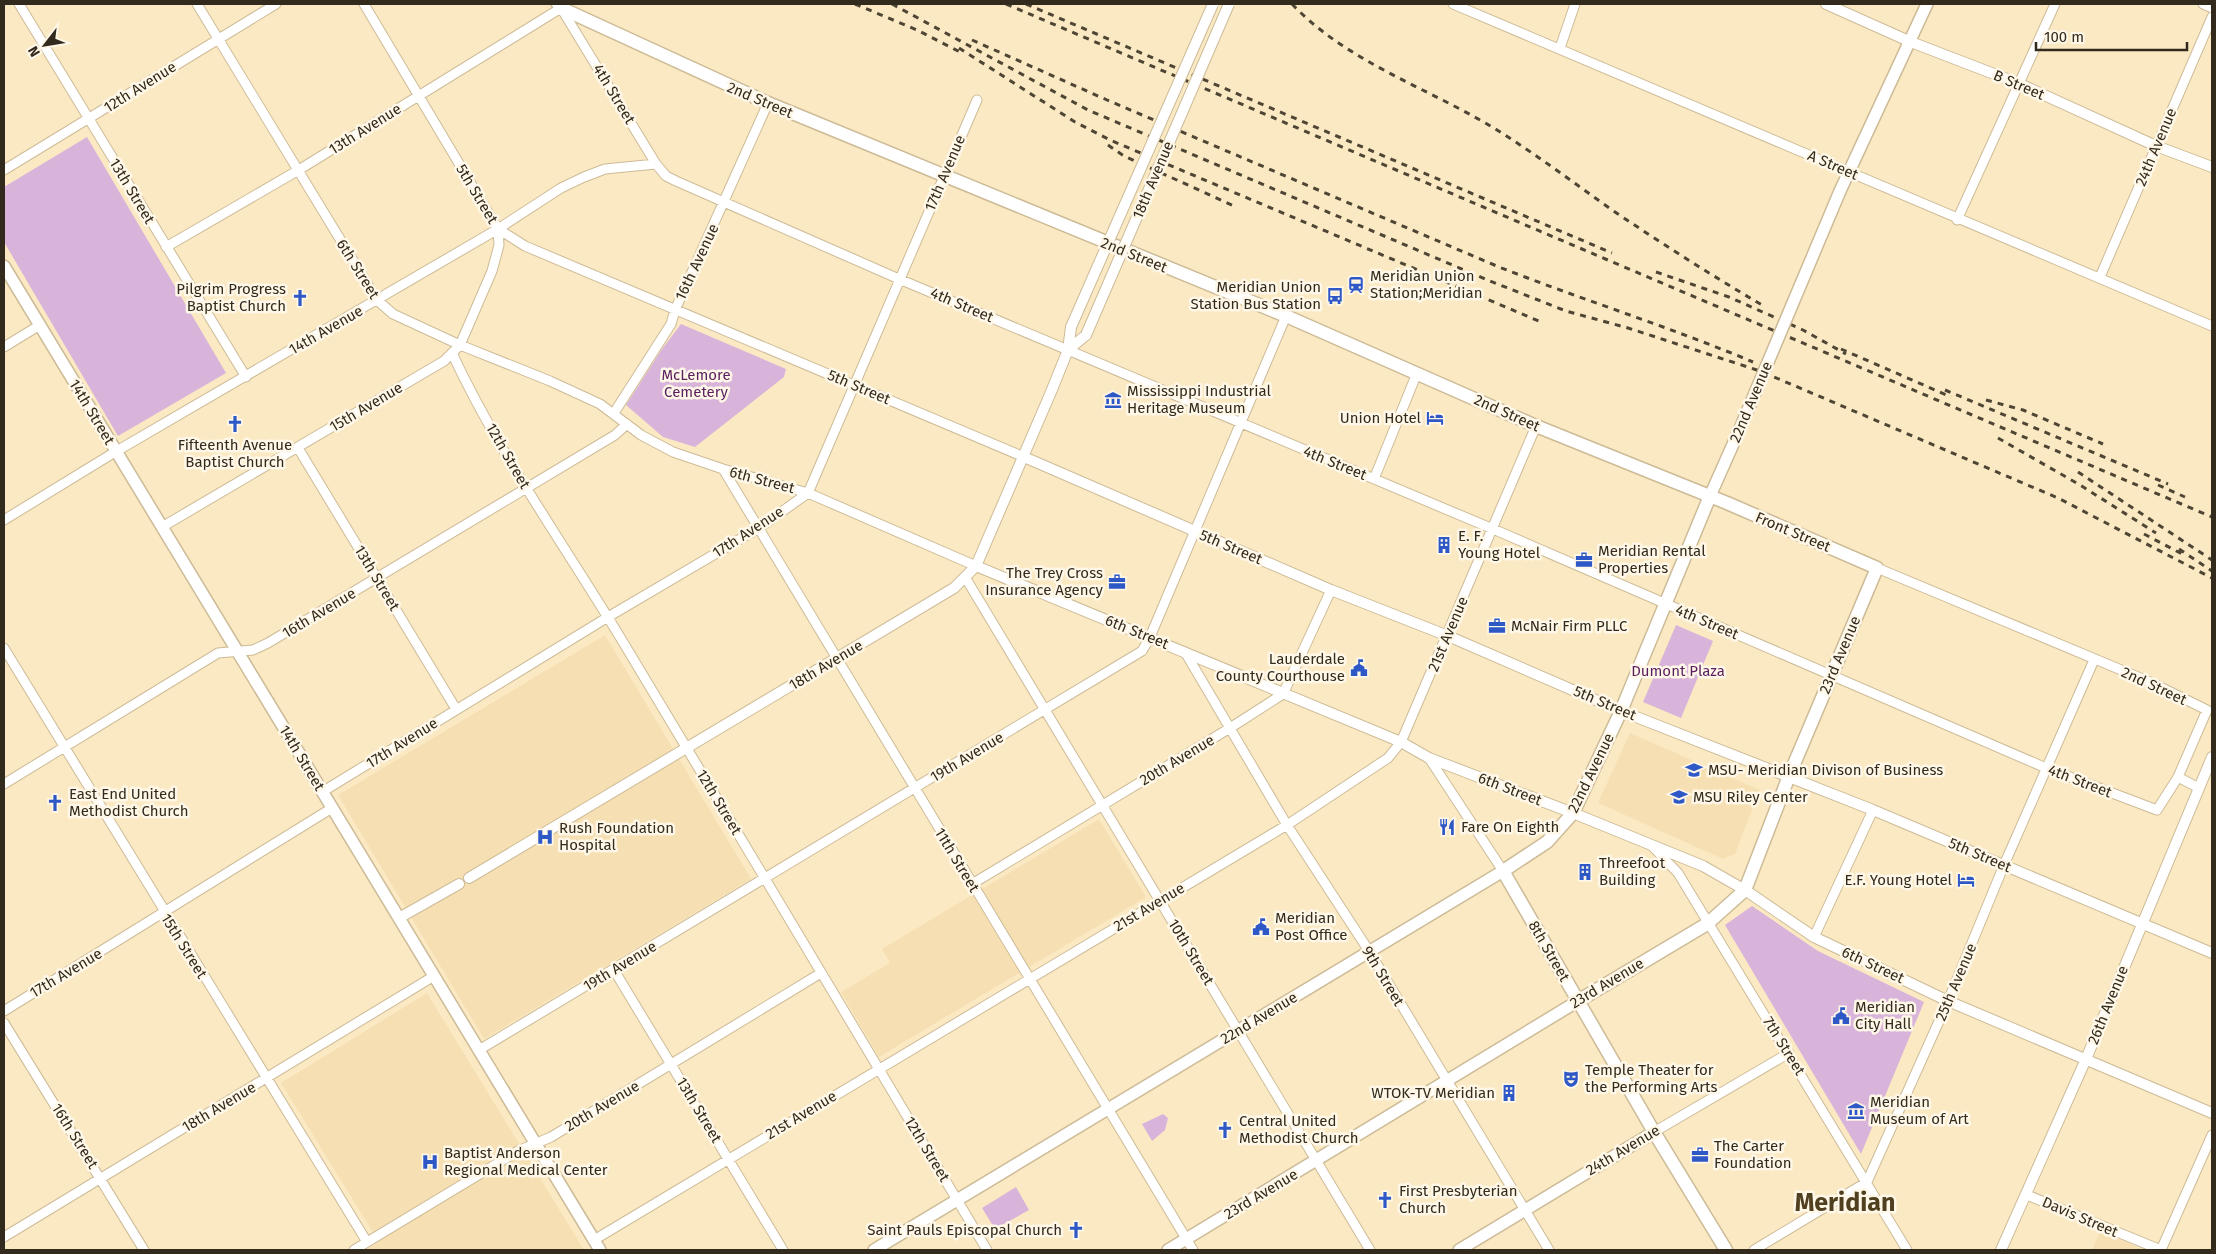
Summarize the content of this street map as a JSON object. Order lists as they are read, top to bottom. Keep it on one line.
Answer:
{"streets":{"main road":["2nd Street","24th Avenue","22nd Avenue","14th Street","Front Street","23rd Avenue","8th Street"],"street":["B Street","12th Avenue","4th Street","13th Avenue","A Street","17th Avenue","18th Avenue","13th Street","5th Street","16th Avenue","6th Street","14th Avenue","15th Avenue","12th Street","21st Avenue","19th Avenue","20th Avenue","11th Street","15th Street","10th Street","9th Street","25th Avenue","26th Avenue","7th Street","16th Street","Davis Street"]},"crossings":[["B Street","24th Avenue"],["B Street","22nd Avenue"],["12th Avenue","13th Street"],["12th Avenue","6th Street"],["4th Street","2nd Street"],["4th Street","13th Avenue"],["4th Street","17th Avenue"],["4th Street","18th Avenue"],["4th Street","16th Avenue"],["4th Street","14th Avenue"],["4th Street","22nd Avenue"],["4th Street","21st Avenue"],["4th Street","23rd Avenue"],["4th Street","19th Avenue"],["4th Street","25th Avenue"],["2nd Street","13th Avenue"],["2nd Street","17th Avenue"],["2nd Street","16th Avenue"],["2nd Street","22nd Avenue"],["2nd Street","Front Street"],["2nd Street","21st Avenue"],["2nd Street","19th Avenue"],["2nd Street","25th Avenue"],["13th Avenue","13th Street"],["13th Avenue","5th Street"],["13th Avenue","6th Street"],["24th Avenue","A Street"],["24th Avenue","8th Street"],["24th Avenue","9th Street"],["24th Avenue","7th Street"],["A Street","22nd Avenue"],["17th Avenue","13th Street"],["17th Avenue","5th Street"],["17th Avenue","6th Street"],["17th Avenue","14th Street"],["17th Avenue","12th Street"],["17th Avenue","11th Street"],["17th Avenue","15th Street"],["18th Avenue","5th Street"],["18th Avenue","6th Street"],["18th Avenue","14th Street"],["18th Avenue","12th Street"],["18th Avenue","11th Street"],["18th Avenue","15th Street"],["18th Avenue","10th Street"],["18th Avenue","16th Street"],["13th Street","16th Avenue"],["13th Street","14th Avenue"],["13th Street","15th Avenue"],["13th Street","21st Avenue"],["13th Street","19th Avenue"],["13th Street","20th Avenue"],["5th Street","16th Avenue"],["5th Street","14th Avenue"],["5th Street","22nd Avenue"],["5th Street","15th Avenue"],["5th Street","21st Avenue"],["5th Street","23rd Avenue"],["5th Street","19th Avenue"],["5th Street","25th Avenue"],["5th Street","26th Avenue"],["16th Avenue","6th Street"],["16th Avenue","14th Street"],["16th Avenue","12th Street"],["16th Avenue","15th Street"],["6th Street","14th Avenue"],["6th Street","22nd Avenue"],["6th Street","15th Avenue"],["6th Street","21st Avenue"],["6th Street","23rd Avenue"],["6th Street","19th Avenue"],["6th Street","20th Avenue"],["6th Street","11th Street"],["6th Street","8th Street"],["6th Street","9th Street"],["6th Street","25th Avenue"],["6th Street","26th Avenue"],["6th Street","7th Street"],["14th Avenue","15th Avenue"],["14th Avenue","14th Street"],["22nd Avenue","12th Street"],["22nd Avenue","Front Street"],["22nd Avenue","11th Street"],["22nd Avenue","8th Street"],["22nd Avenue","10th Street"],["22nd Avenue","9th Street"],["15th Avenue","14th Street"],["15th Avenue","12th Street"],["14th Street","21st Avenue"],["14th Street","19th Avenue"],["14th Street","20th Avenue"],["12th Street","21st Avenue"],["12th Street","19th Avenue"],["12th Street","20th Avenue"],["Front Street","23rd Avenue"],["21st Avenue","11th Street"],["21st Avenue","10th Street"],["21st Avenue","9th Street"],["23rd Avenue","11th Street"],["23rd Avenue","8th Street"],["23rd Avenue","10th Street"],["23rd Avenue","9th Street"],["23rd Avenue","7th Street"],["19th Avenue","11th Street"],["19th Avenue","10th Street"],["20th Avenue","11th Street"],["20th Avenue","15th Street"],["20th Avenue","10th Street"],["20th Avenue","9th Street"],["25th Avenue","7th Street"],["26th Avenue","Davis Street"]],"districts":["Meridian"],"parks":["McLemore Cemetery","Dumont Plaza"],"places":{"station":["Meridian Union Station;Meridian"],"bus stop":["Meridian Union Station Bus Station"],"church":["Pilgrim Progress Baptist Church","Fifteenth Avenue Baptist Church","East End United Methodist Church","Central United Methodist Church","First Presbyterian Church","Saint Pauls Episcopal Church"],"museum":["Mississippi Industrial Heritage Museum","Meridian Museum of Art"],"hotel":["Union Hotel","E.F. Young Hotel"],"building":["E. F. Young Hotel","Threefoot Building","WTOK-TV Meridian"],"office":["Meridian Rental Properties","The Trey Cross Insurance Agency","McNair Firm PLLC","The Carter Foundation"],"public building":["Lauderdale County Courthouse","Meridian Post Office","Meridian City Hall"],"school or university":["MSU- Meridian Divison of Business","MSU Riley Center"],"restaurant":["Fare On Eighth"],"hospital":["Rush Foundation Hospital","Baptist Anderson Regional Medical Center"],"theatre":["Temple Theater for the Performing Arts"]},"scale_bar":"100 m","north":"bottom left"}
